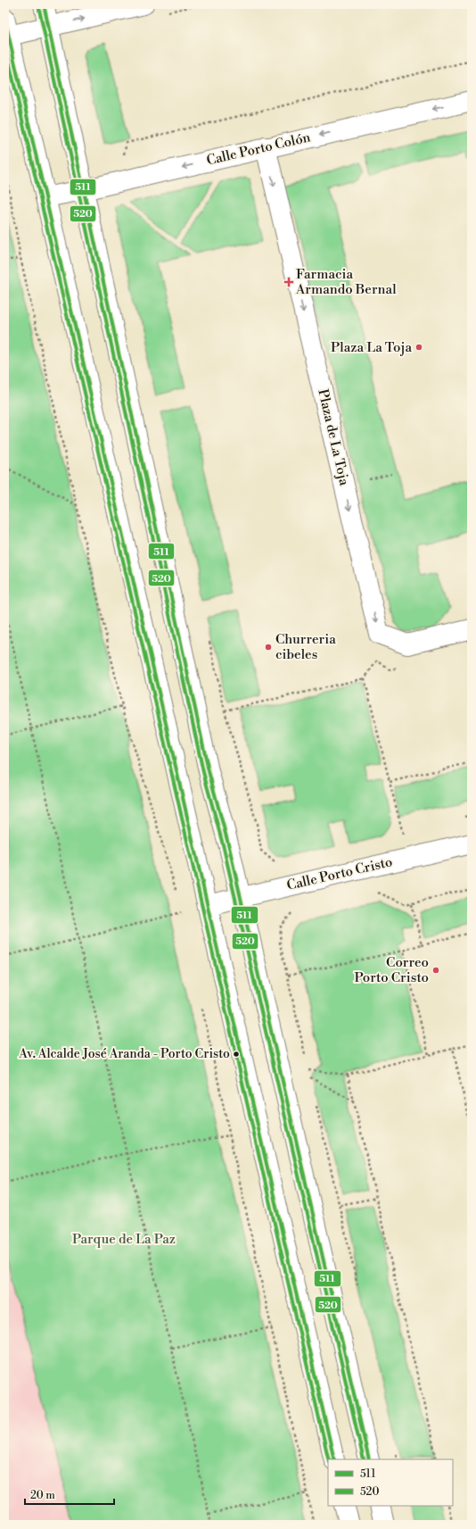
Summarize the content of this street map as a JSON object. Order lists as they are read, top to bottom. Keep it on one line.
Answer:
{"streets":{"street":["Calle Porto Colón","Plaza de La Toja","Calle Porto Cristo"]},"crossings":[["Calle Porto Colón","Plaza de La Toja"]],"one_way":["Calle Porto Colón","Plaza de La Toja"],"parks":["Parque de La Paz"],"places":{"health":["Farmacia Armando Bernal"],"other":["Plaza La Toja","Churreria cibeles","Correo Porto Cristo","Av. Alcalde José Aranda - Porto Cristo"]},"lines":["transit line 511","transit line 520"],"legend":["511","520"],"scale_bar":"20 m"}
